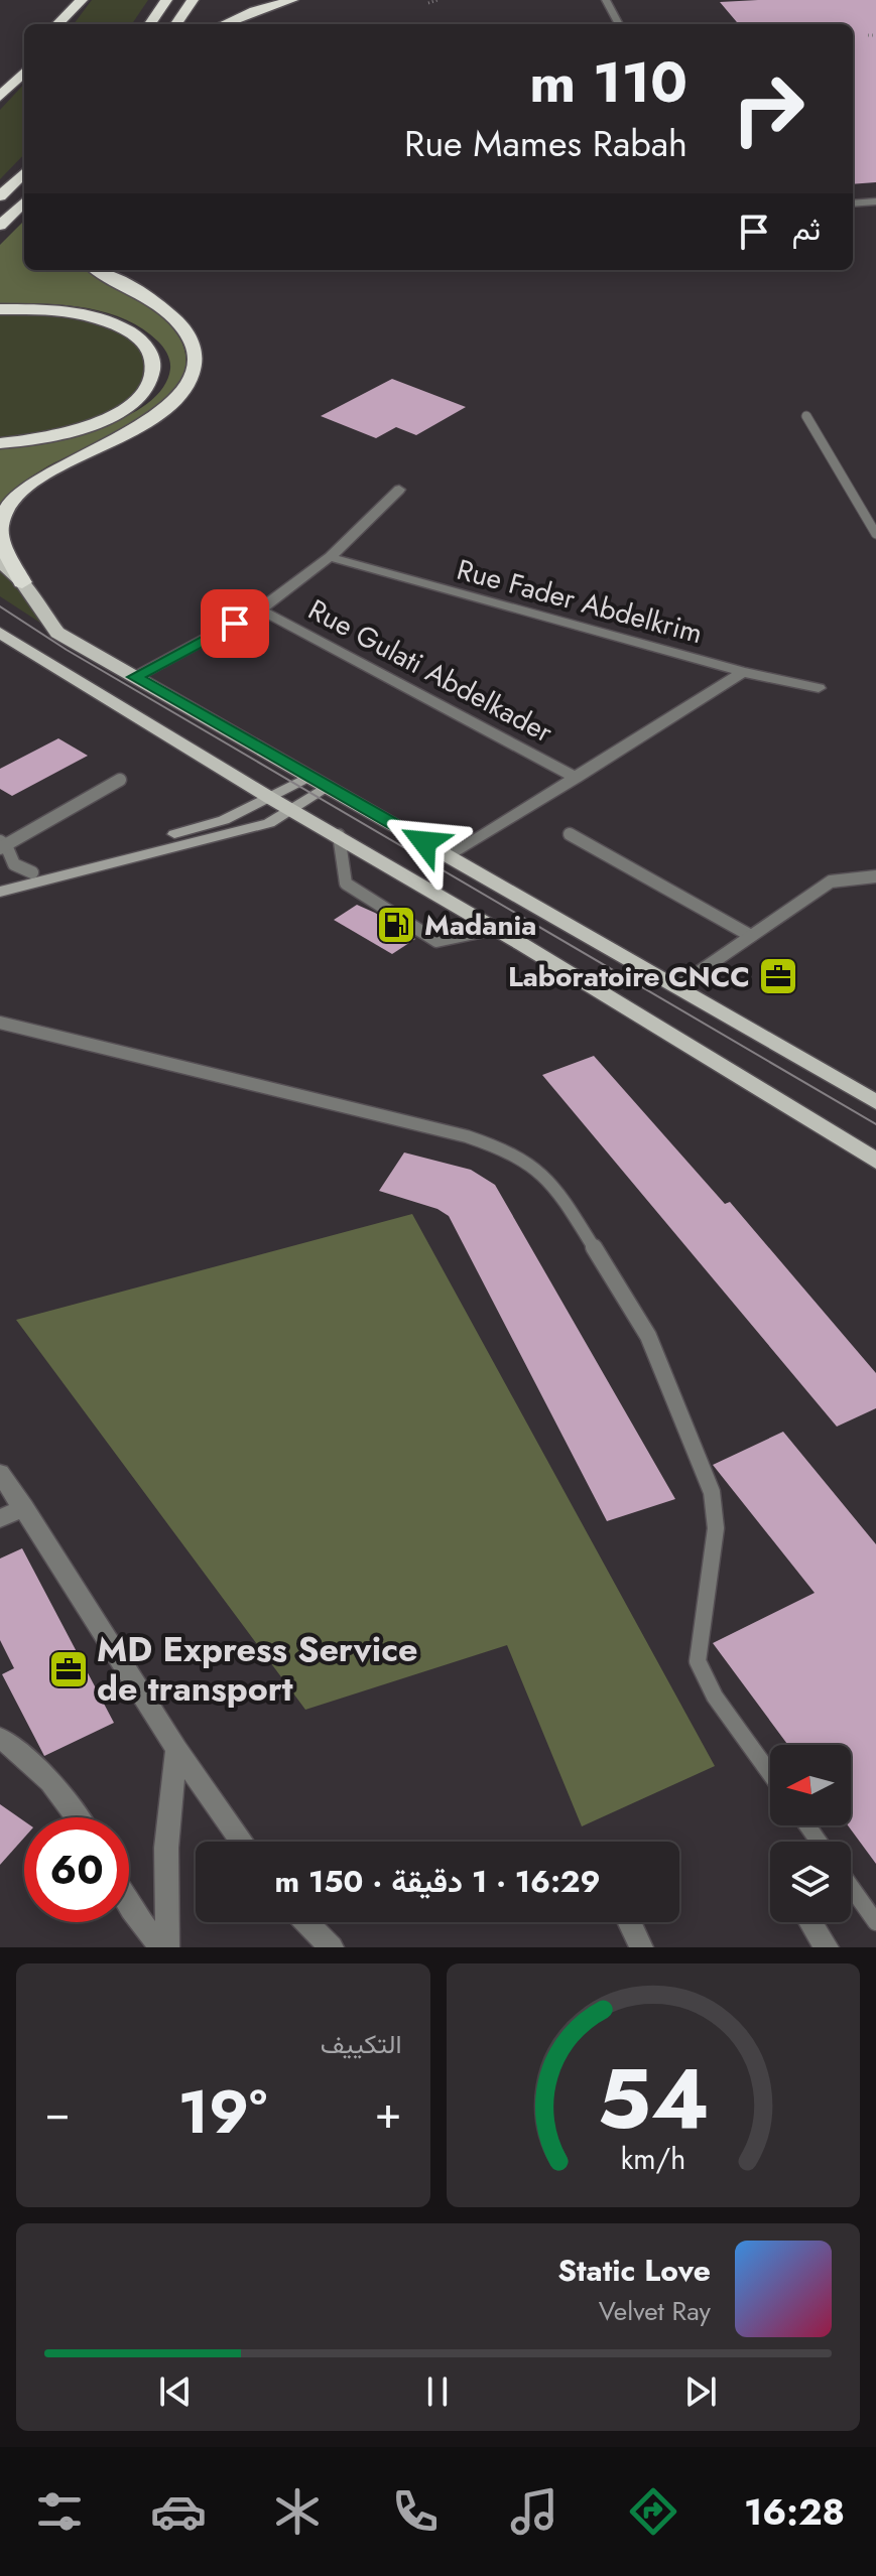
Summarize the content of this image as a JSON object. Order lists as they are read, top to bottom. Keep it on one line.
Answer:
{"streets":{"street":["Rue Fader Abdelkrim","Rue Gulati Abdelkader"]},"places":{"fuel station":["Madania"],"office":["Laboratoire CNCC","MD Express Service de transport"]},"north":"left","page":{"turn":["110 m","Rue Mames Rabah"],"then":"ثم","limit":"60","trip":"16:29 · 1 دقيقة · 150 m","tile":"التكييف","heat":["−","19°","+"],"song":["Static Love","Velvet Ray"],"tabs":"16:28","gauge":["54","km/h"]}}
